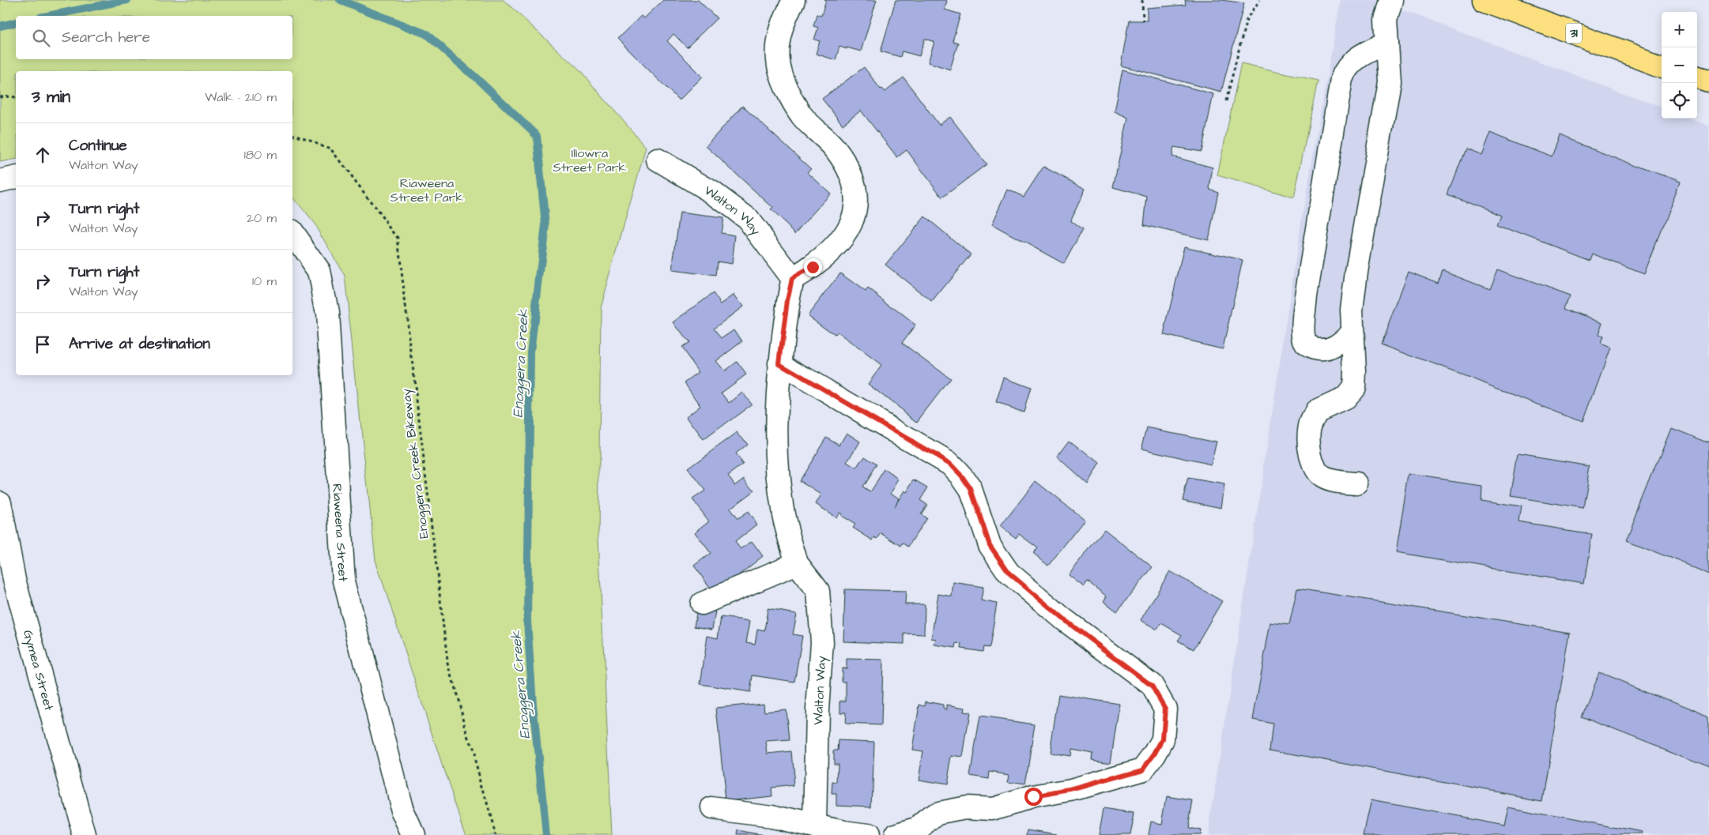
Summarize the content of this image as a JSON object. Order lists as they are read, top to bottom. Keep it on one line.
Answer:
{"streets":{"main road":["31"],"street":["Walton Way","Riaweena Street","Gymea Street"],"path":["Enoggera Creek Bikeway"]},"water":["Enoggera Creek"],"parks":["Illowra Street Park","Riaweena Street Park"],"page":{"map_buttons":["+","−"],"search":"Search here","heading":["3 min","Walk · 210 m"],"list":[["Continue","Walton Way","180 m"],["Turn right","Walton Way","20 m"],["Turn right","Walton Way","10 m"],"Arrive at destination"]}}
